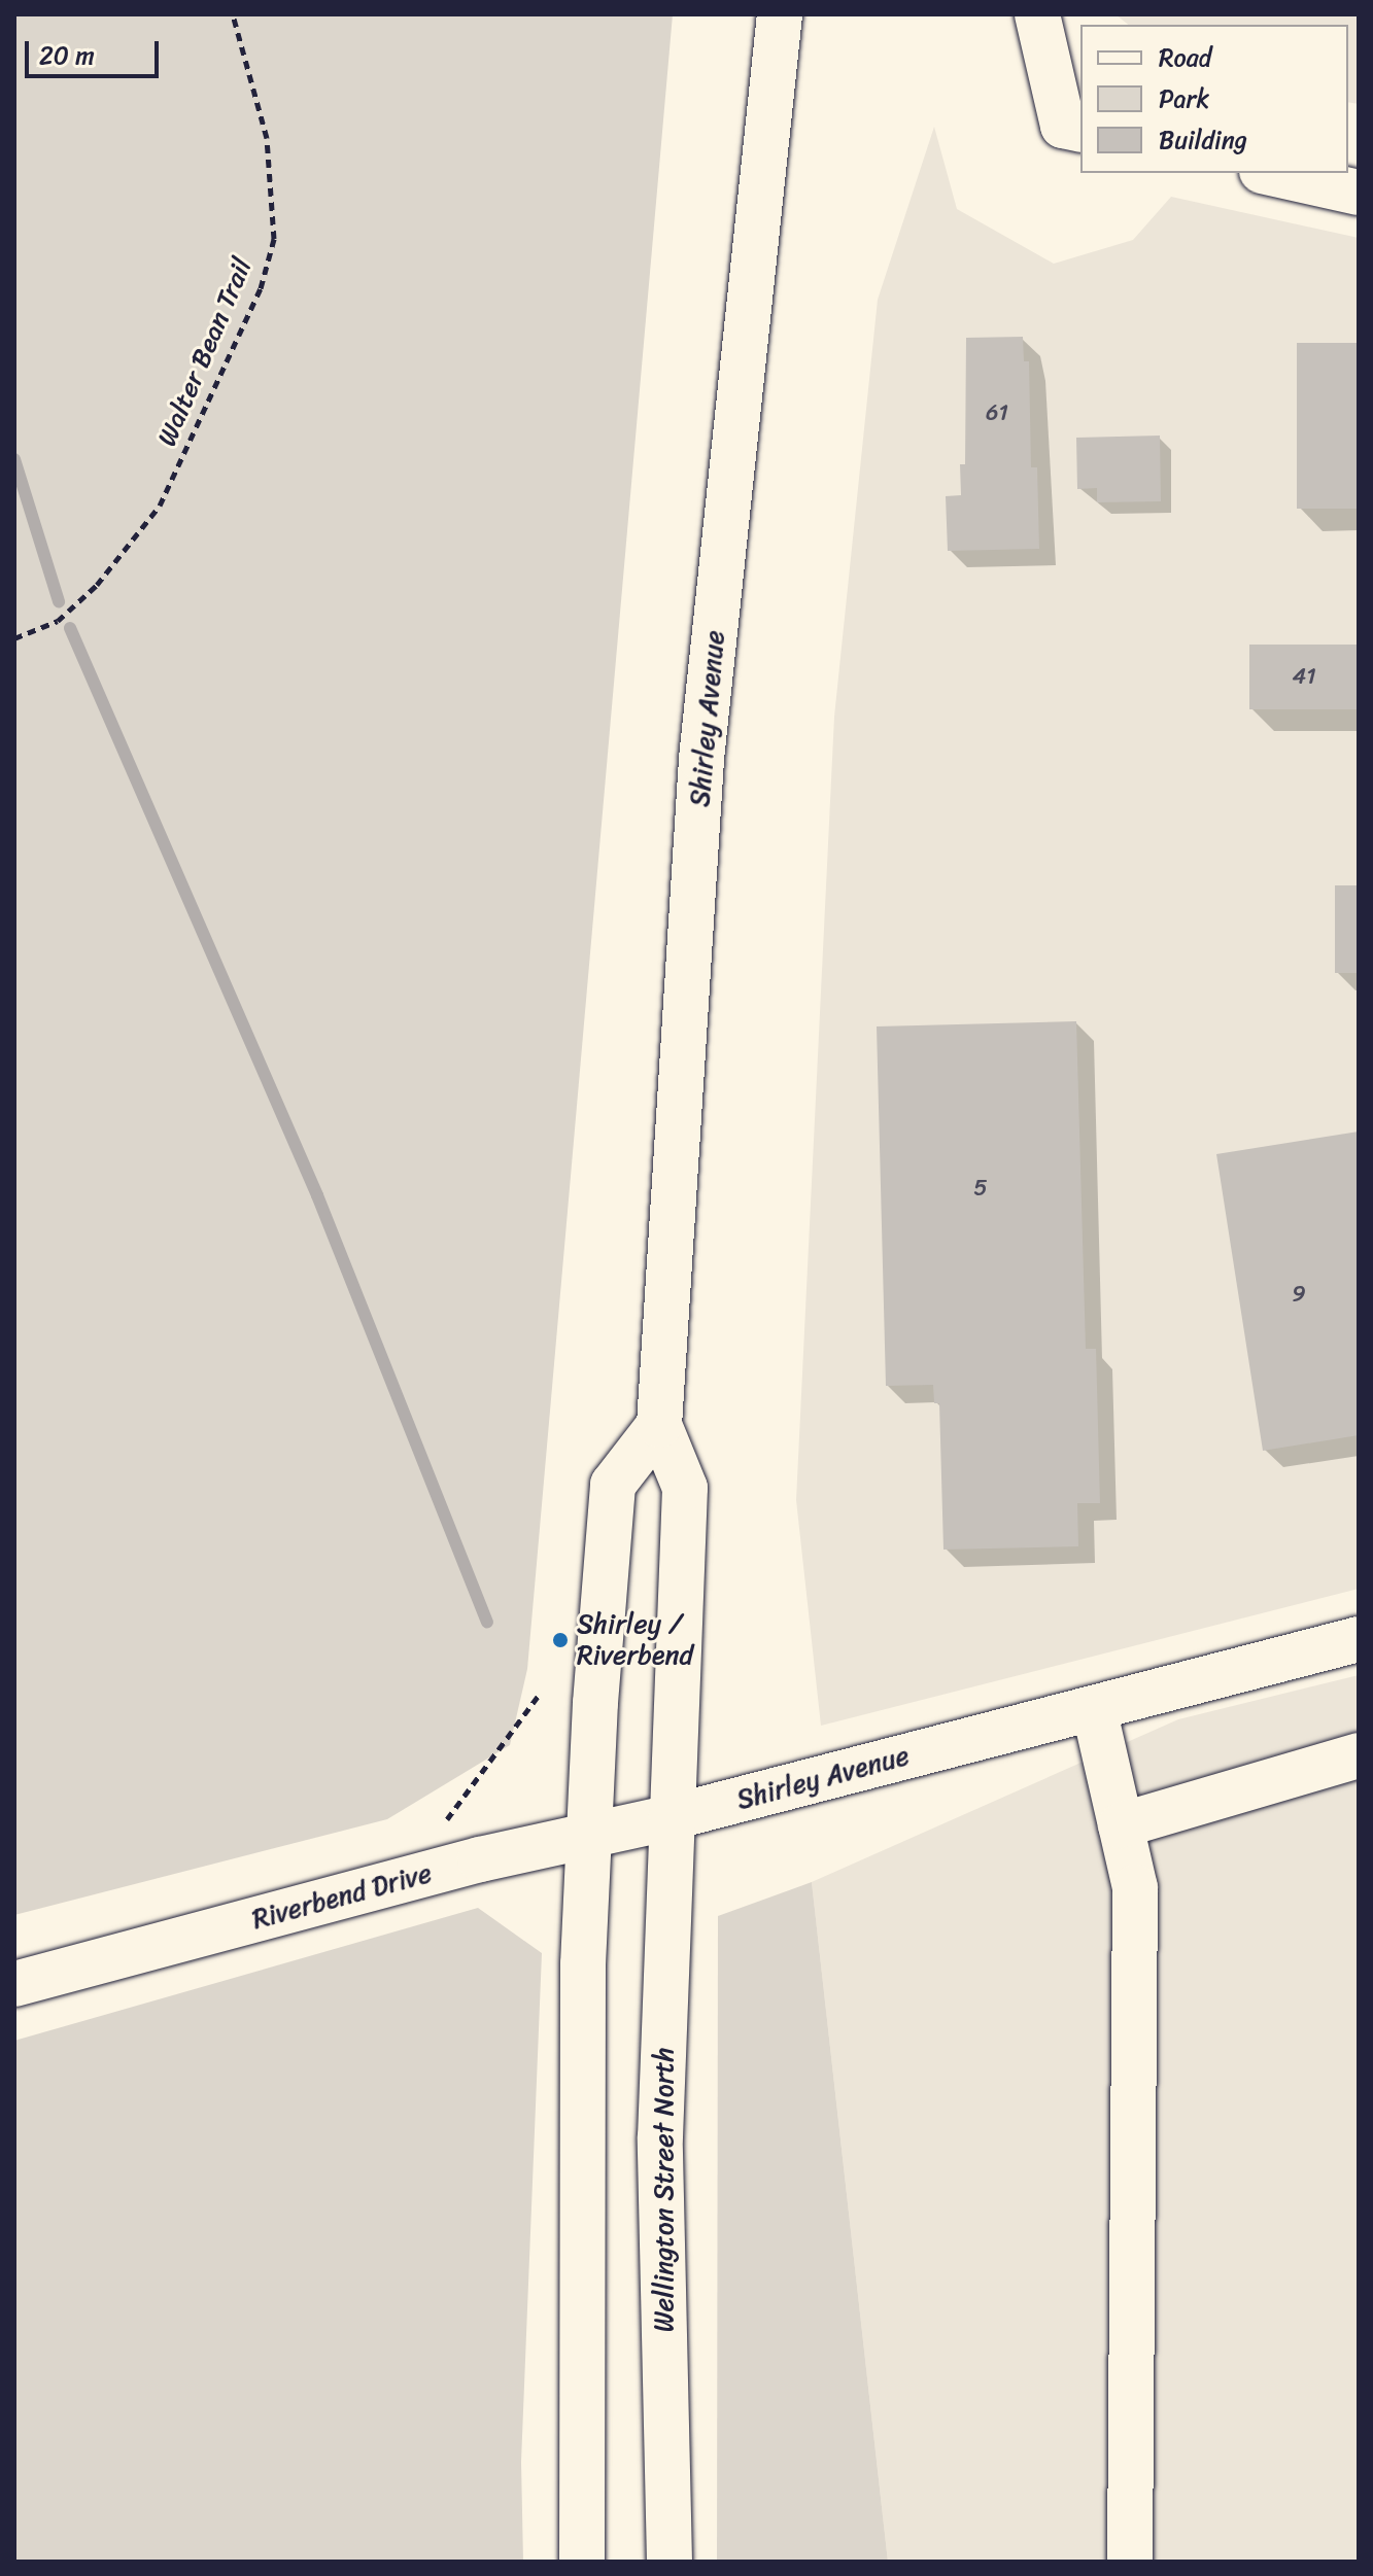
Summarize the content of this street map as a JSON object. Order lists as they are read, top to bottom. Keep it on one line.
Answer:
{"streets":{"main road":["Shirley Avenue","Riverbend Drive","Wellington Street North"],"path":["Walter Bean Trail"]},"crossings":[["Shirley Avenue","Riverbend Drive"],["Shirley Avenue","Wellington Street North"],["Riverbend Drive","Wellington Street North"]],"places":["Shirley / Riverbend"],"house_numbers":["61","41","5","9"],"legend":["Road","Park","Building"],"scale_bar":"20 m"}
